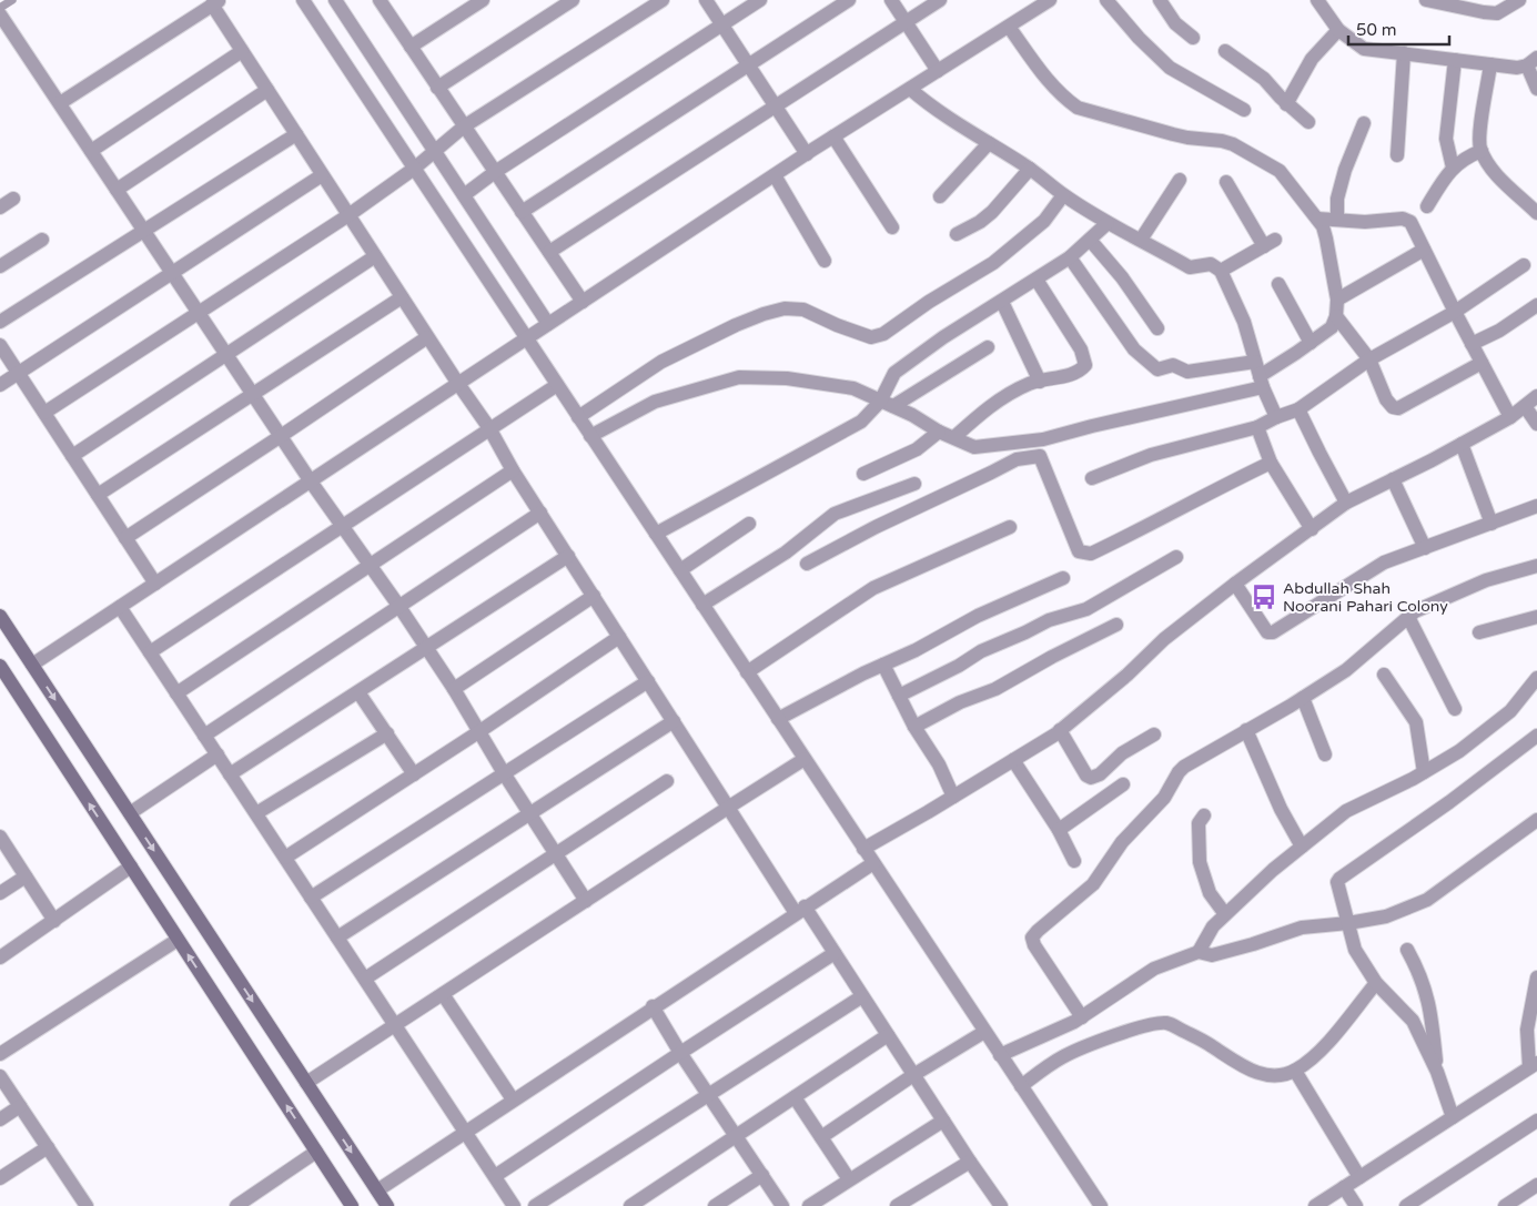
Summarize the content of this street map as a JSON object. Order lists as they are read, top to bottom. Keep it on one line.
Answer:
{"places":{"bus stop":["Abdullah Shah Noorani Pahari Colony"]},"scale_bar":"50 m"}
